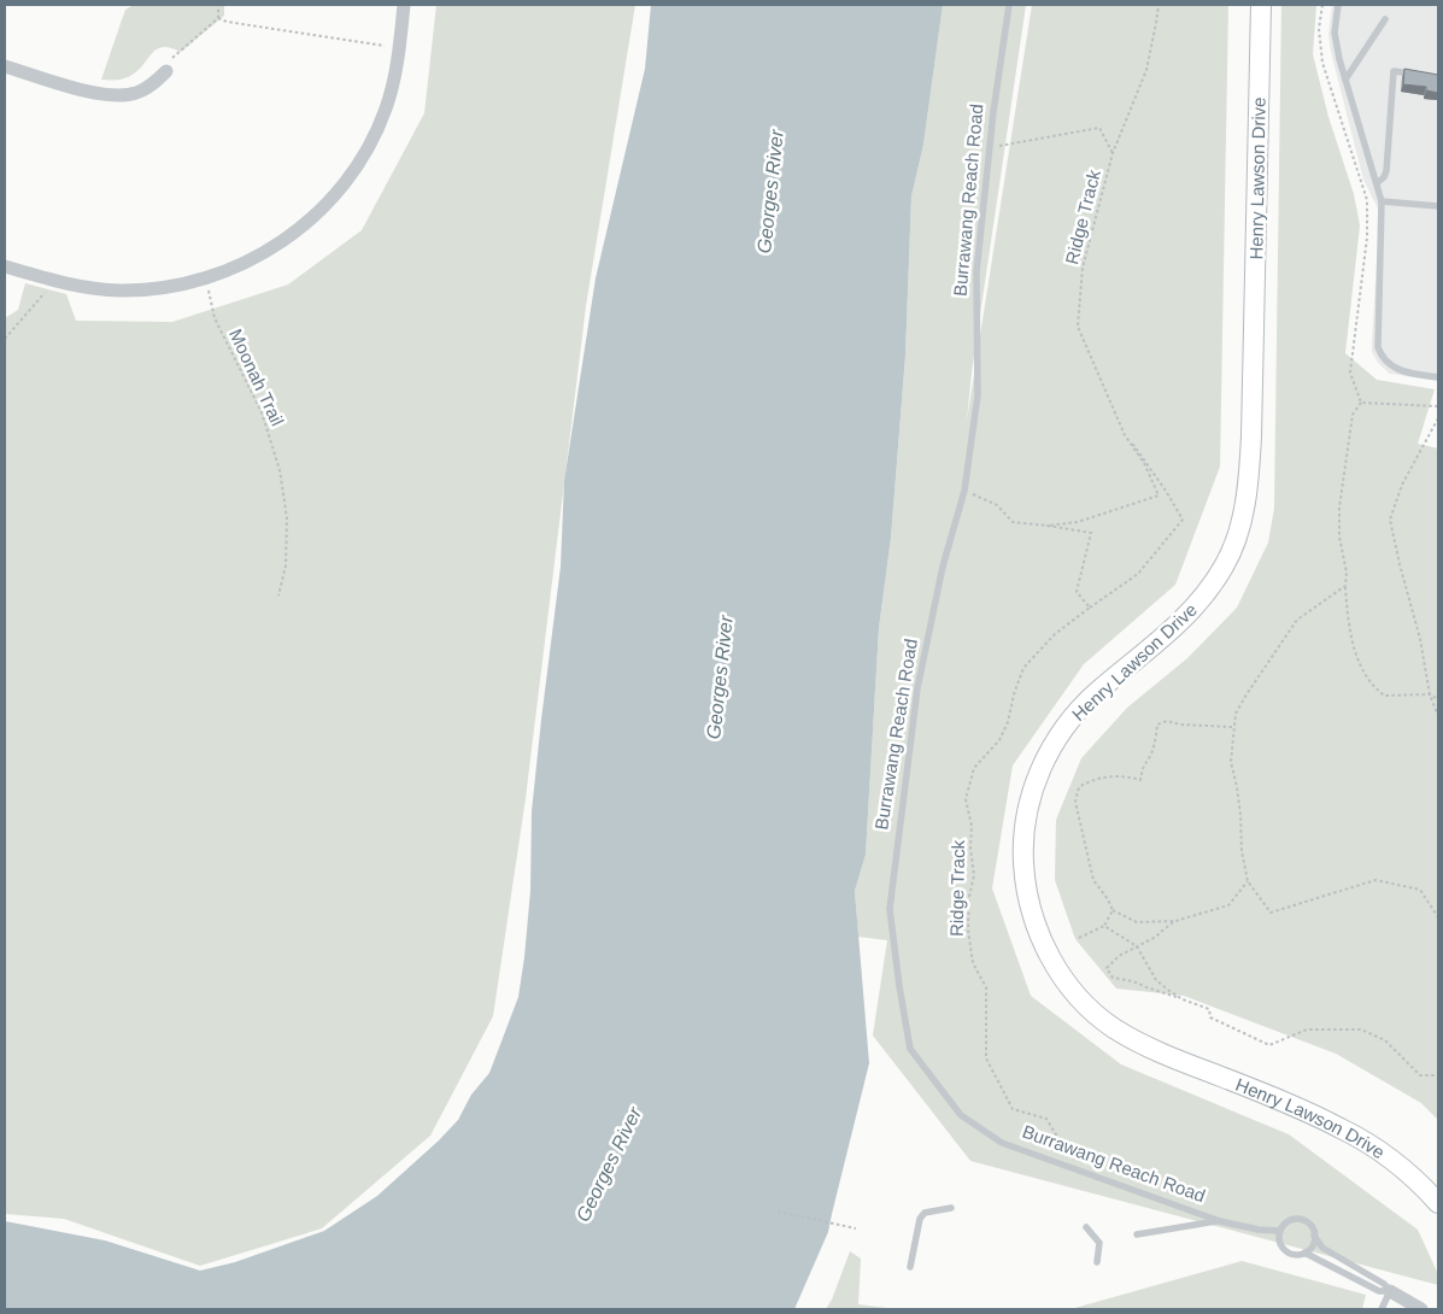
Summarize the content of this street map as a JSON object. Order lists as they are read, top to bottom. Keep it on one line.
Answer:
{"streets":{"main road":["Henry Lawson Drive"],"lane":["Burrawang Reach Road"],"path":["Ridge Track","Moonah Trail"]},"crossings":[["Burrawang Reach Road","Ridge Track"]],"water":["Georges River"]}
